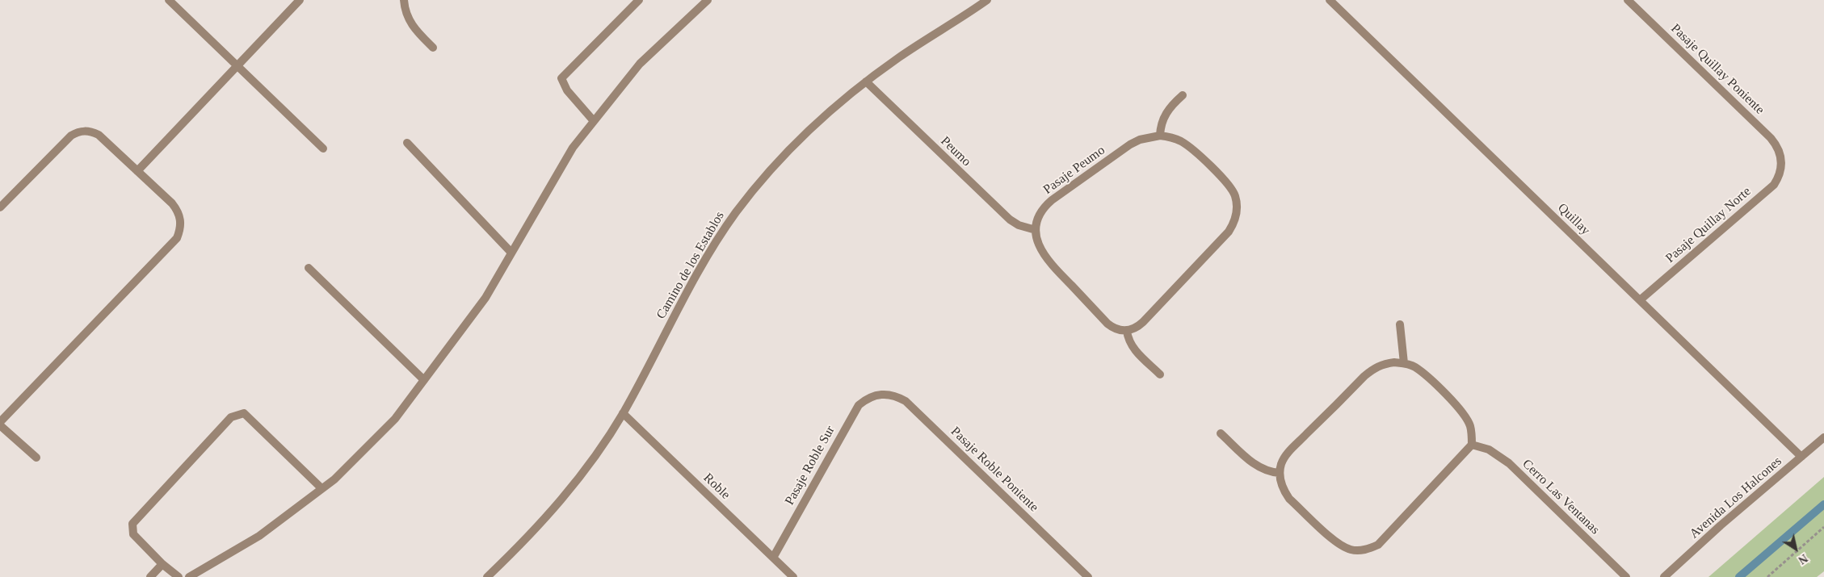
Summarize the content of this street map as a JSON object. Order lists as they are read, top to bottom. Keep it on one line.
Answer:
{"streets":{"street":["Pasaje Quillay Poniente","Peumo","Pasaje Peumo","Quillay","Pasaje Quillay Norte","Camino de los Establos","Pasaje Roble Sur","Pasaje Roble Poniente","Roble","Cerro Las Ventanas","Avenida Los Halcones"]},"crossings":[["Pasaje Quillay Poniente","Pasaje Quillay Norte"],["Peumo","Pasaje Peumo"],["Peumo","Camino de los Establos"],["Quillay","Pasaje Quillay Norte"],["Quillay","Avenida Los Halcones"],["Camino de los Establos","Roble"],["Pasaje Roble Sur","Pasaje Roble Poniente"],["Pasaje Roble Sur","Roble"]],"north":"bottom right"}
